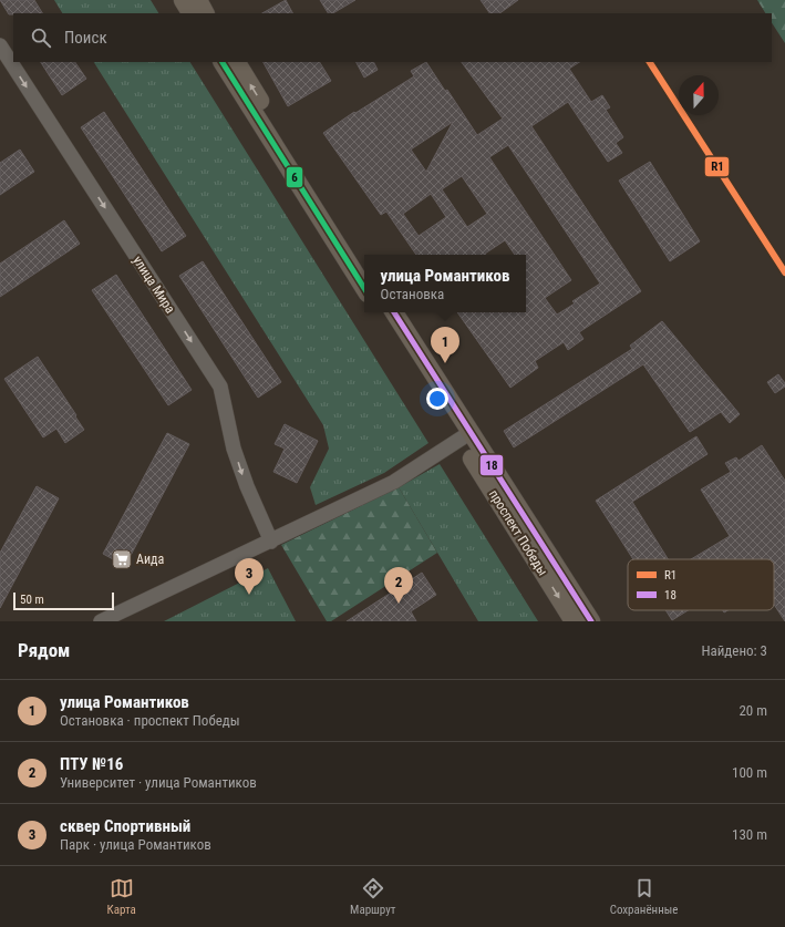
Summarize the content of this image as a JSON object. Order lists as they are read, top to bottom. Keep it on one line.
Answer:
{"streets":{"main road":["проспект Победы"],"street":["улица Мира"]},"one_way":["улица Мира"],"places":{"supermarket":["Аида"]},"lines":["transit line R1","transit line 6","transit line 18"],"legend":["R1","18"],"scale_bar":"50 m","north":"top","page":{"search":"Поиск","popup":["улица Романтиков","Остановка"],"pins":["1","3","2"],"scale":"50 m","heading":["Рядом","Найдено: 3"],"list":[{"mark":"1","name":"улица Романтиков","note":"Остановка · проспект Победы","value":"20 m"},{"mark":"2","name":"ПТУ №16","note":"Университет · улица Романтиков","value":"100 m"},{"mark":"3","name":"сквер Спортивный","note":"Парк · улица Романтиков","value":"130 m"}],"nav":["Карта","Маршрут","Сохранённые"]}}
